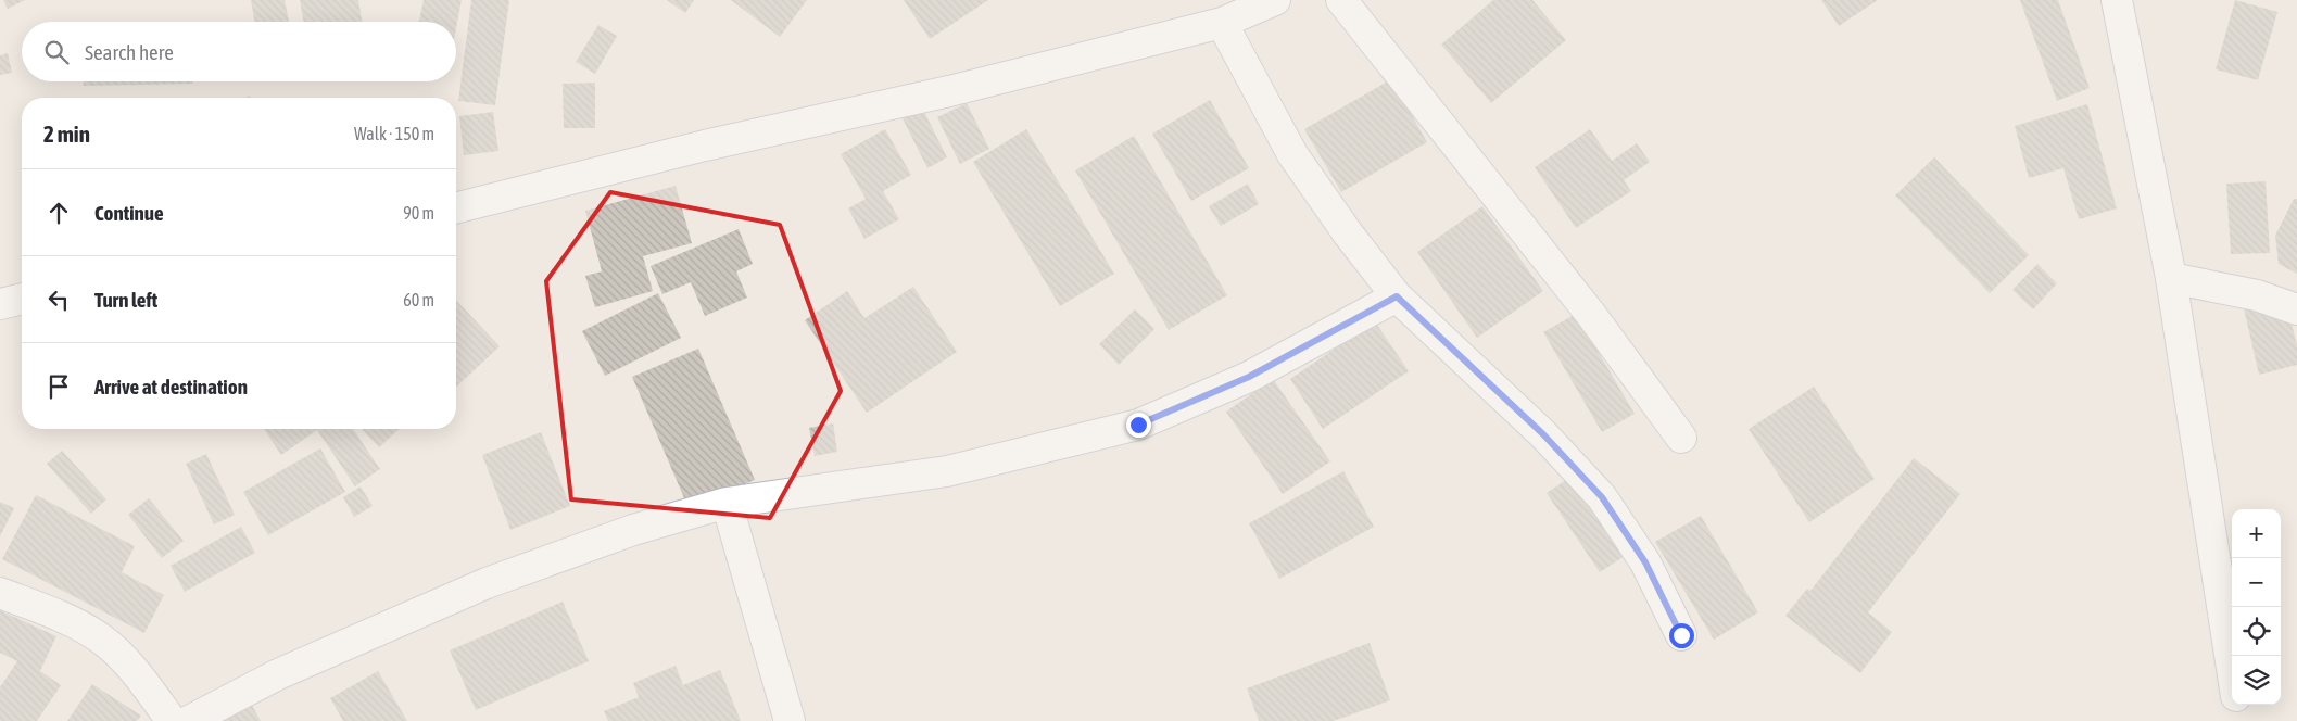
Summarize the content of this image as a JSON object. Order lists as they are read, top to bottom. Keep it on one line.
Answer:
{"page":{"search":"Search here","heading":["2 min","Walk · 150 m"],"list":[["Continue","90 m"],["Turn left","60 m"],"Arrive at destination"],"map_buttons":["+","−"]}}
